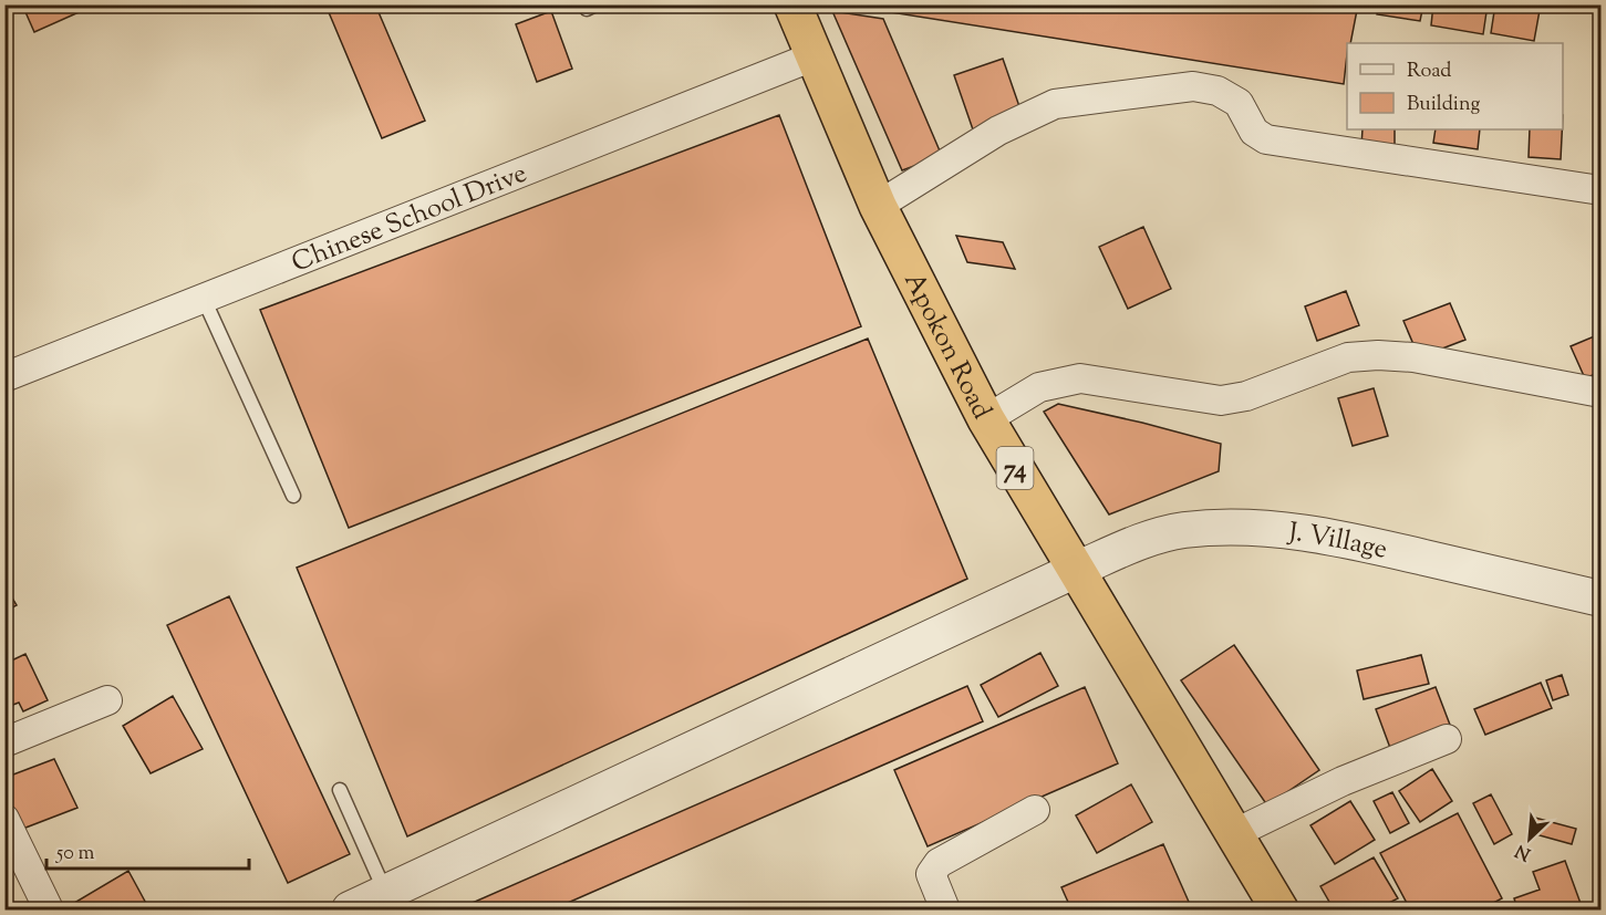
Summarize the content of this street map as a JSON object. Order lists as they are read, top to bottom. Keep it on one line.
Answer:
{"streets":{"highway":["Apokon Road","74"],"street":["Chinese School Drive","J. Village"]},"crossings":[["Chinese School Drive","Apokon Road"],["Apokon Road","J. Village"]],"legend":["Road","Building"],"scale_bar":"50 m","north":"bottom left"}
